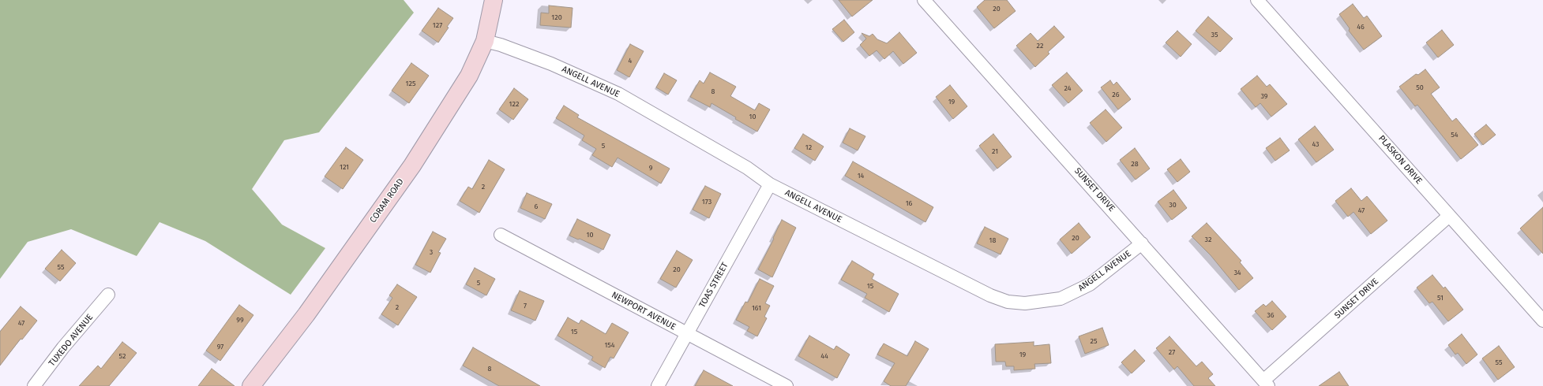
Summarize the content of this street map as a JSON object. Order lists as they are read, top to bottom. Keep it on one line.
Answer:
{"streets":{"street":["ANGELL AVENUE","PLASKON DRIVE","SUNSET DRIVE","CORAM ROAD","TOAS STREET","NEWPORT AVENUE","TUXEDO AVENUE"]},"crossings":[["ANGELL AVENUE","SUNSET DRIVE"],["ANGELL AVENUE","CORAM ROAD"],["ANGELL AVENUE","TOAS STREET"],["PLASKON DRIVE","SUNSET DRIVE"],["TOAS STREET","NEWPORT AVENUE"]],"house_numbers":["20","120","127","46","35","22","4","125","50","24","8","26","39","19","122","10","54","43","5","12","21","28","121","9","14","2","173","16","30","6","47","10","20","32","18","3","55","20","34","5","15","51","7","2","161","36","99","47","15","25","154","97","27","19","52","44","55","8"]}
